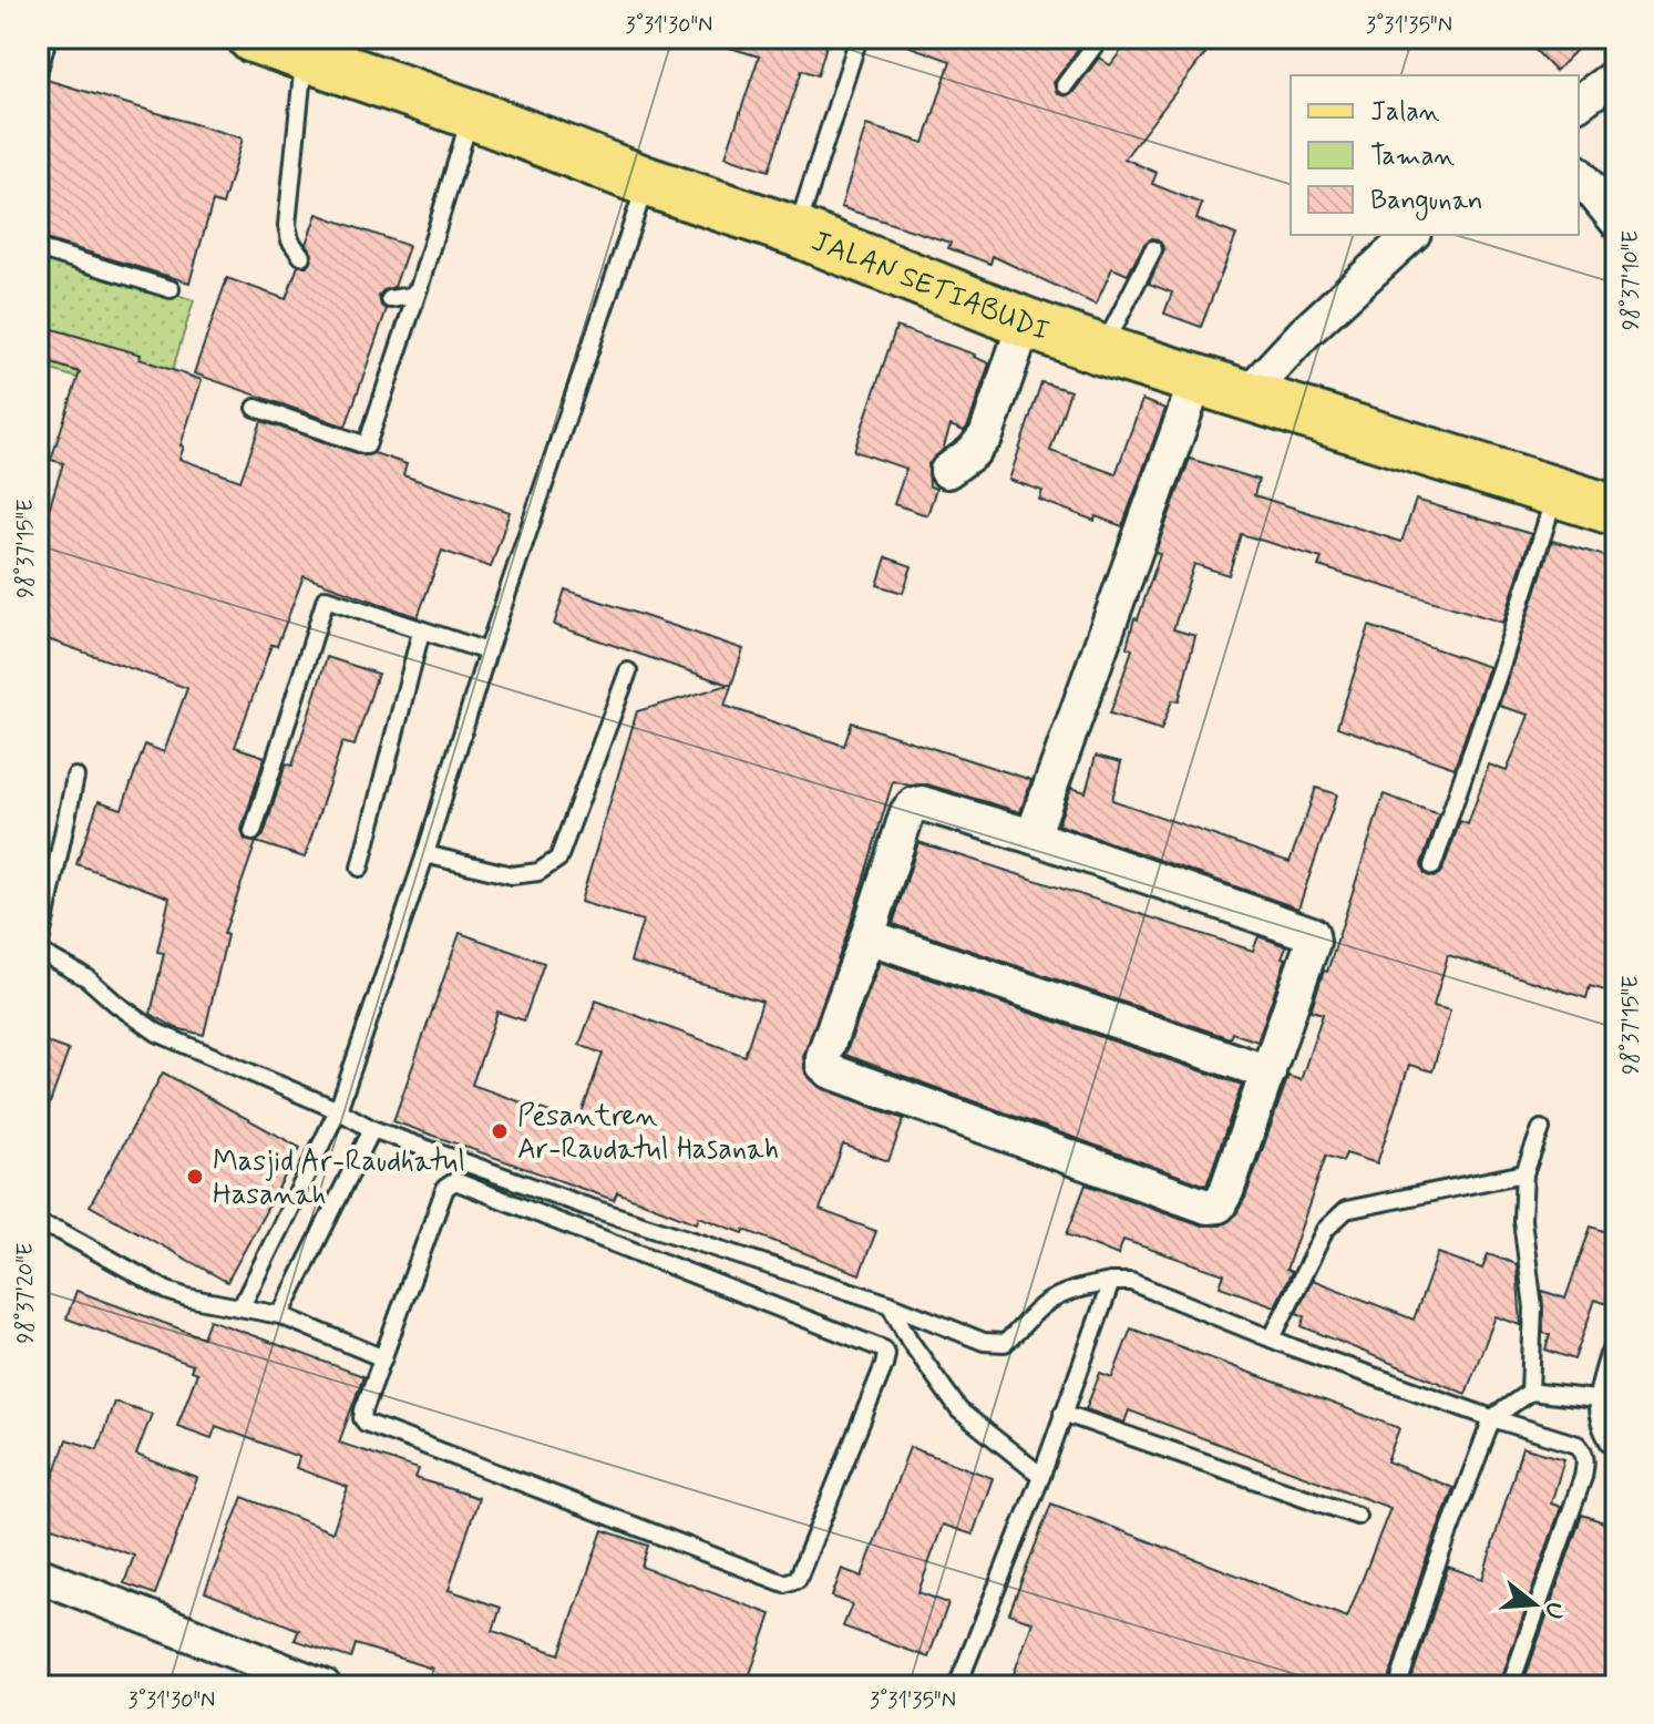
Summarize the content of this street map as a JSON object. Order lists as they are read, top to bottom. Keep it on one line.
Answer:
{"streets":{"main road":["JALAN SETIABUDI"]},"places":["Pesantren Ar-Raudatul Hasanah","Masjid Ar-Raudhatul Hasanah"],"legend":["Jalan","Taman","Bangunan"],"north":"right","coordinates":["3°31'30\"N","3°31'35\"N","98°37'10\"E","98°37'15\"E","98°37'20\"E"]}
